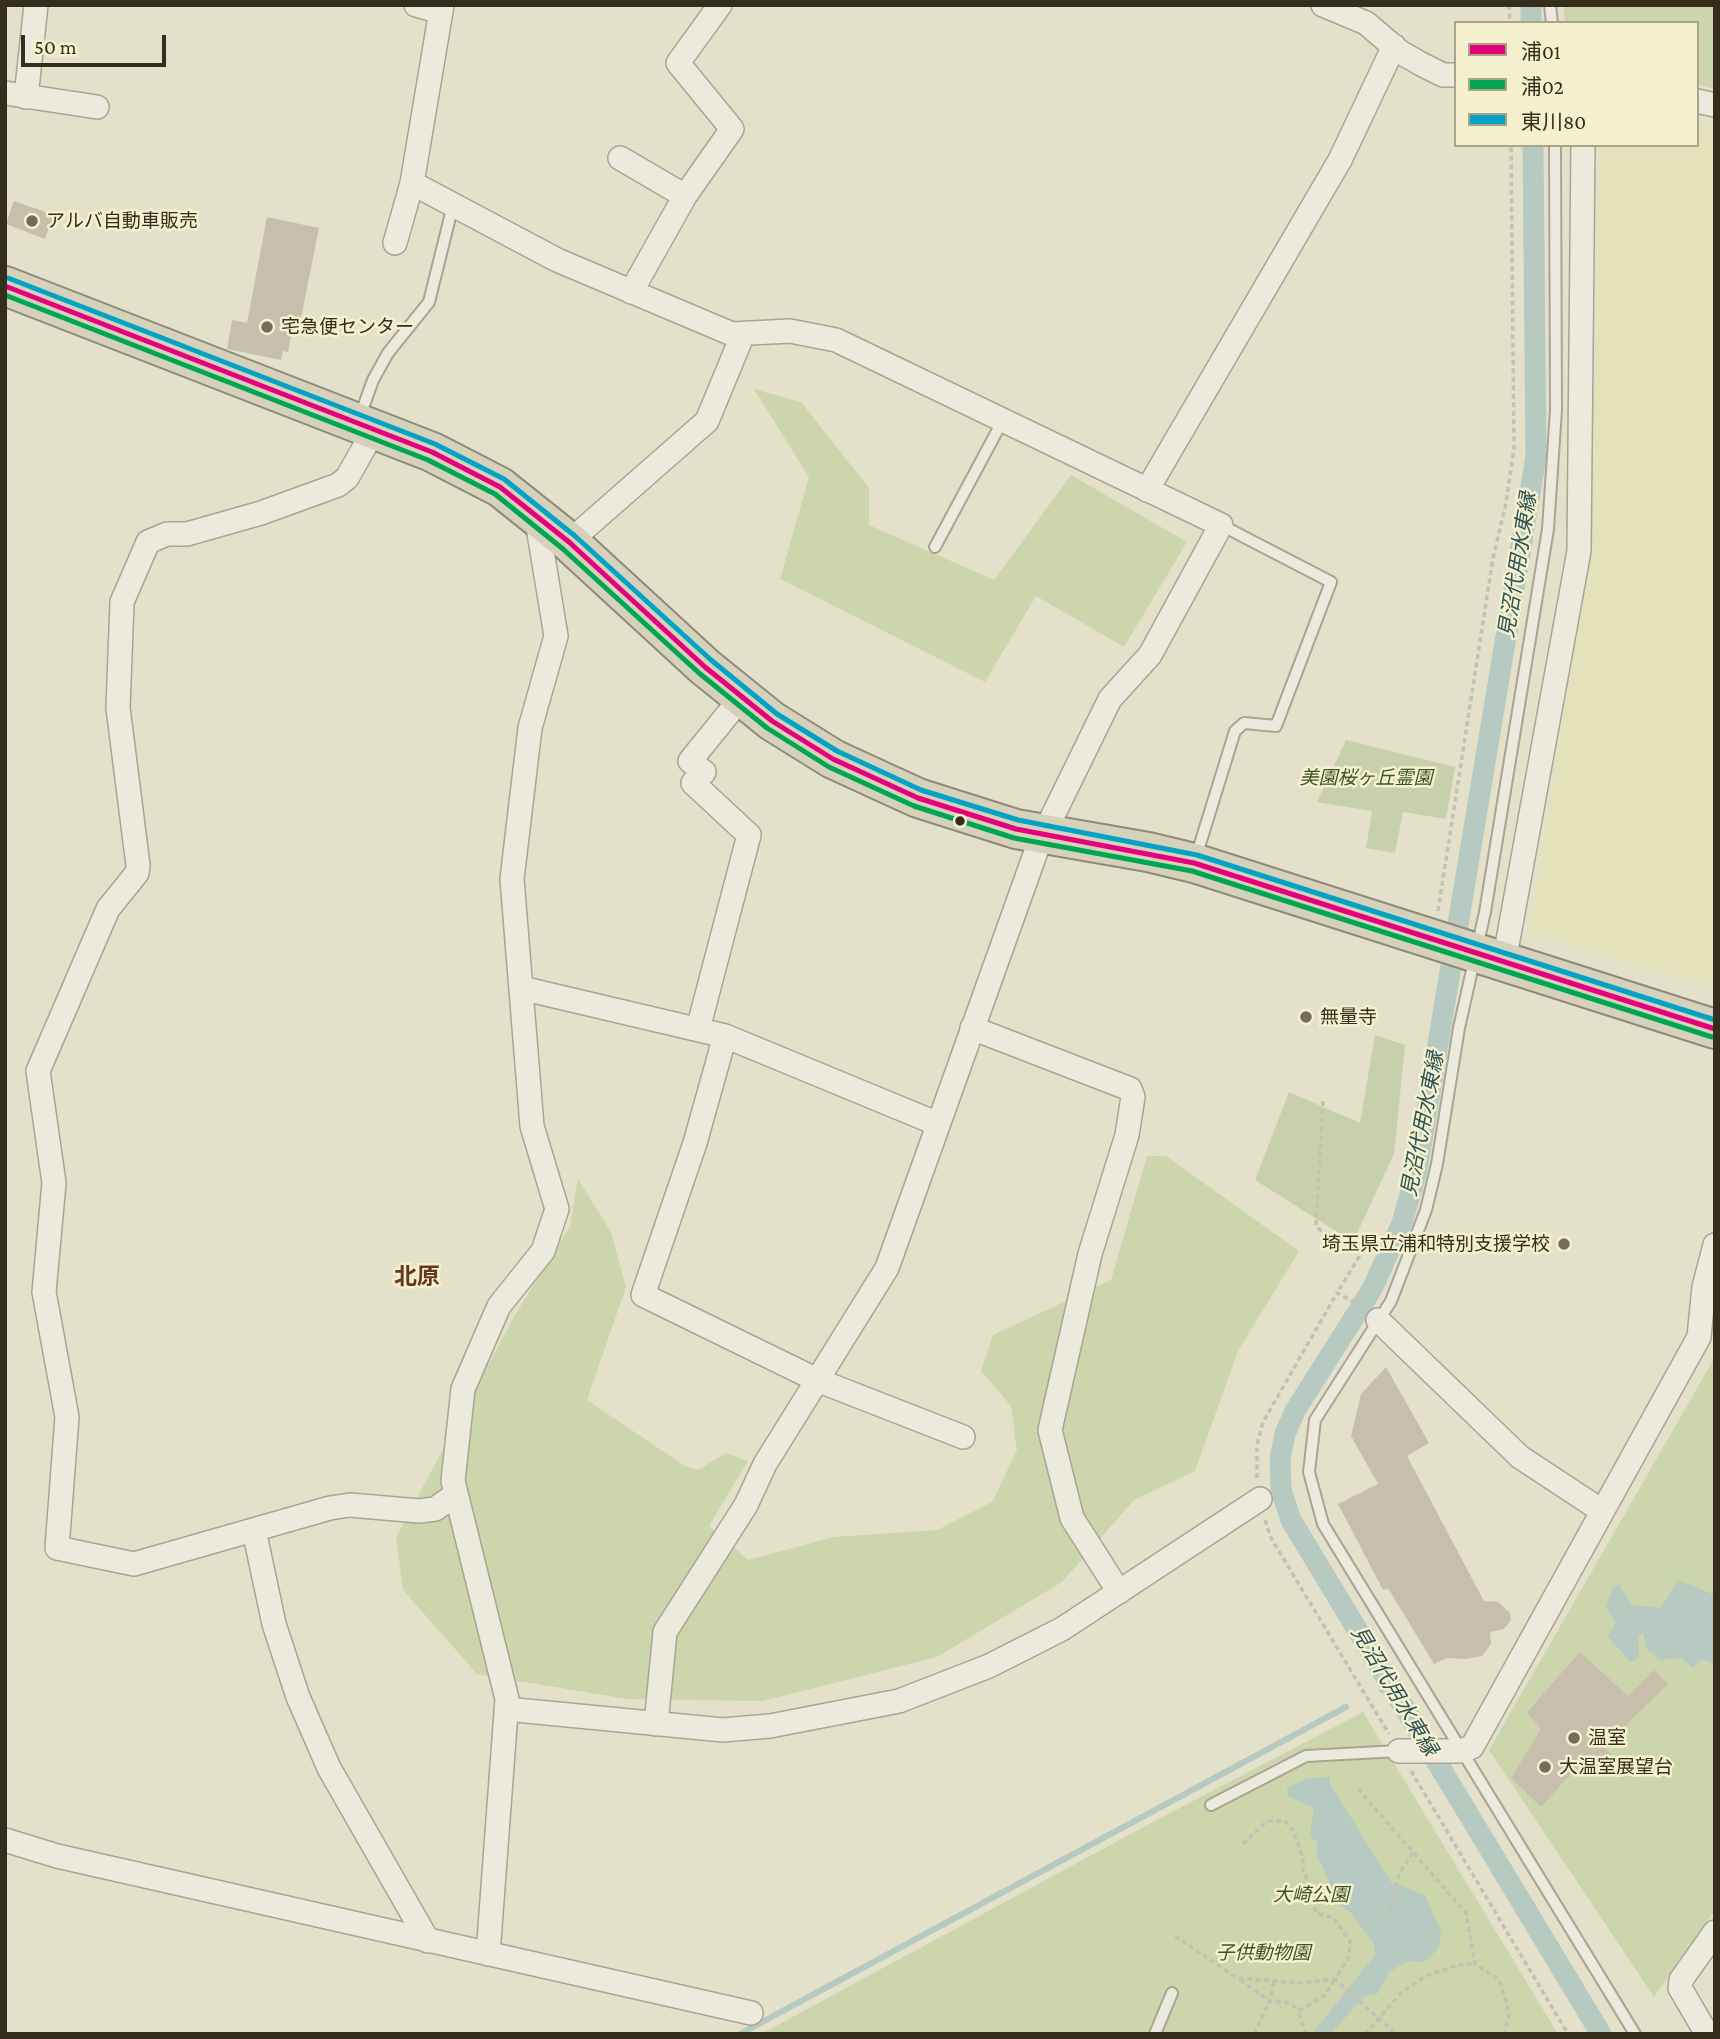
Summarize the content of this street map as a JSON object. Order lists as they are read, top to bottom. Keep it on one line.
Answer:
{"districts":["北原"],"water":["見沼代用水東縁"],"parks":["美園桜ヶ丘霊園","大崎公園","子供動物園"],"places":["アルバ自動車販売","宅急便センター","無量寺","埼玉県立浦和特別支援学校","温室","大温室展望台"],"lines":["transit line 東川80","transit line 浦01","transit line 浦02"],"legend":["浦01","浦02","東川80"],"scale_bar":"50 m"}
